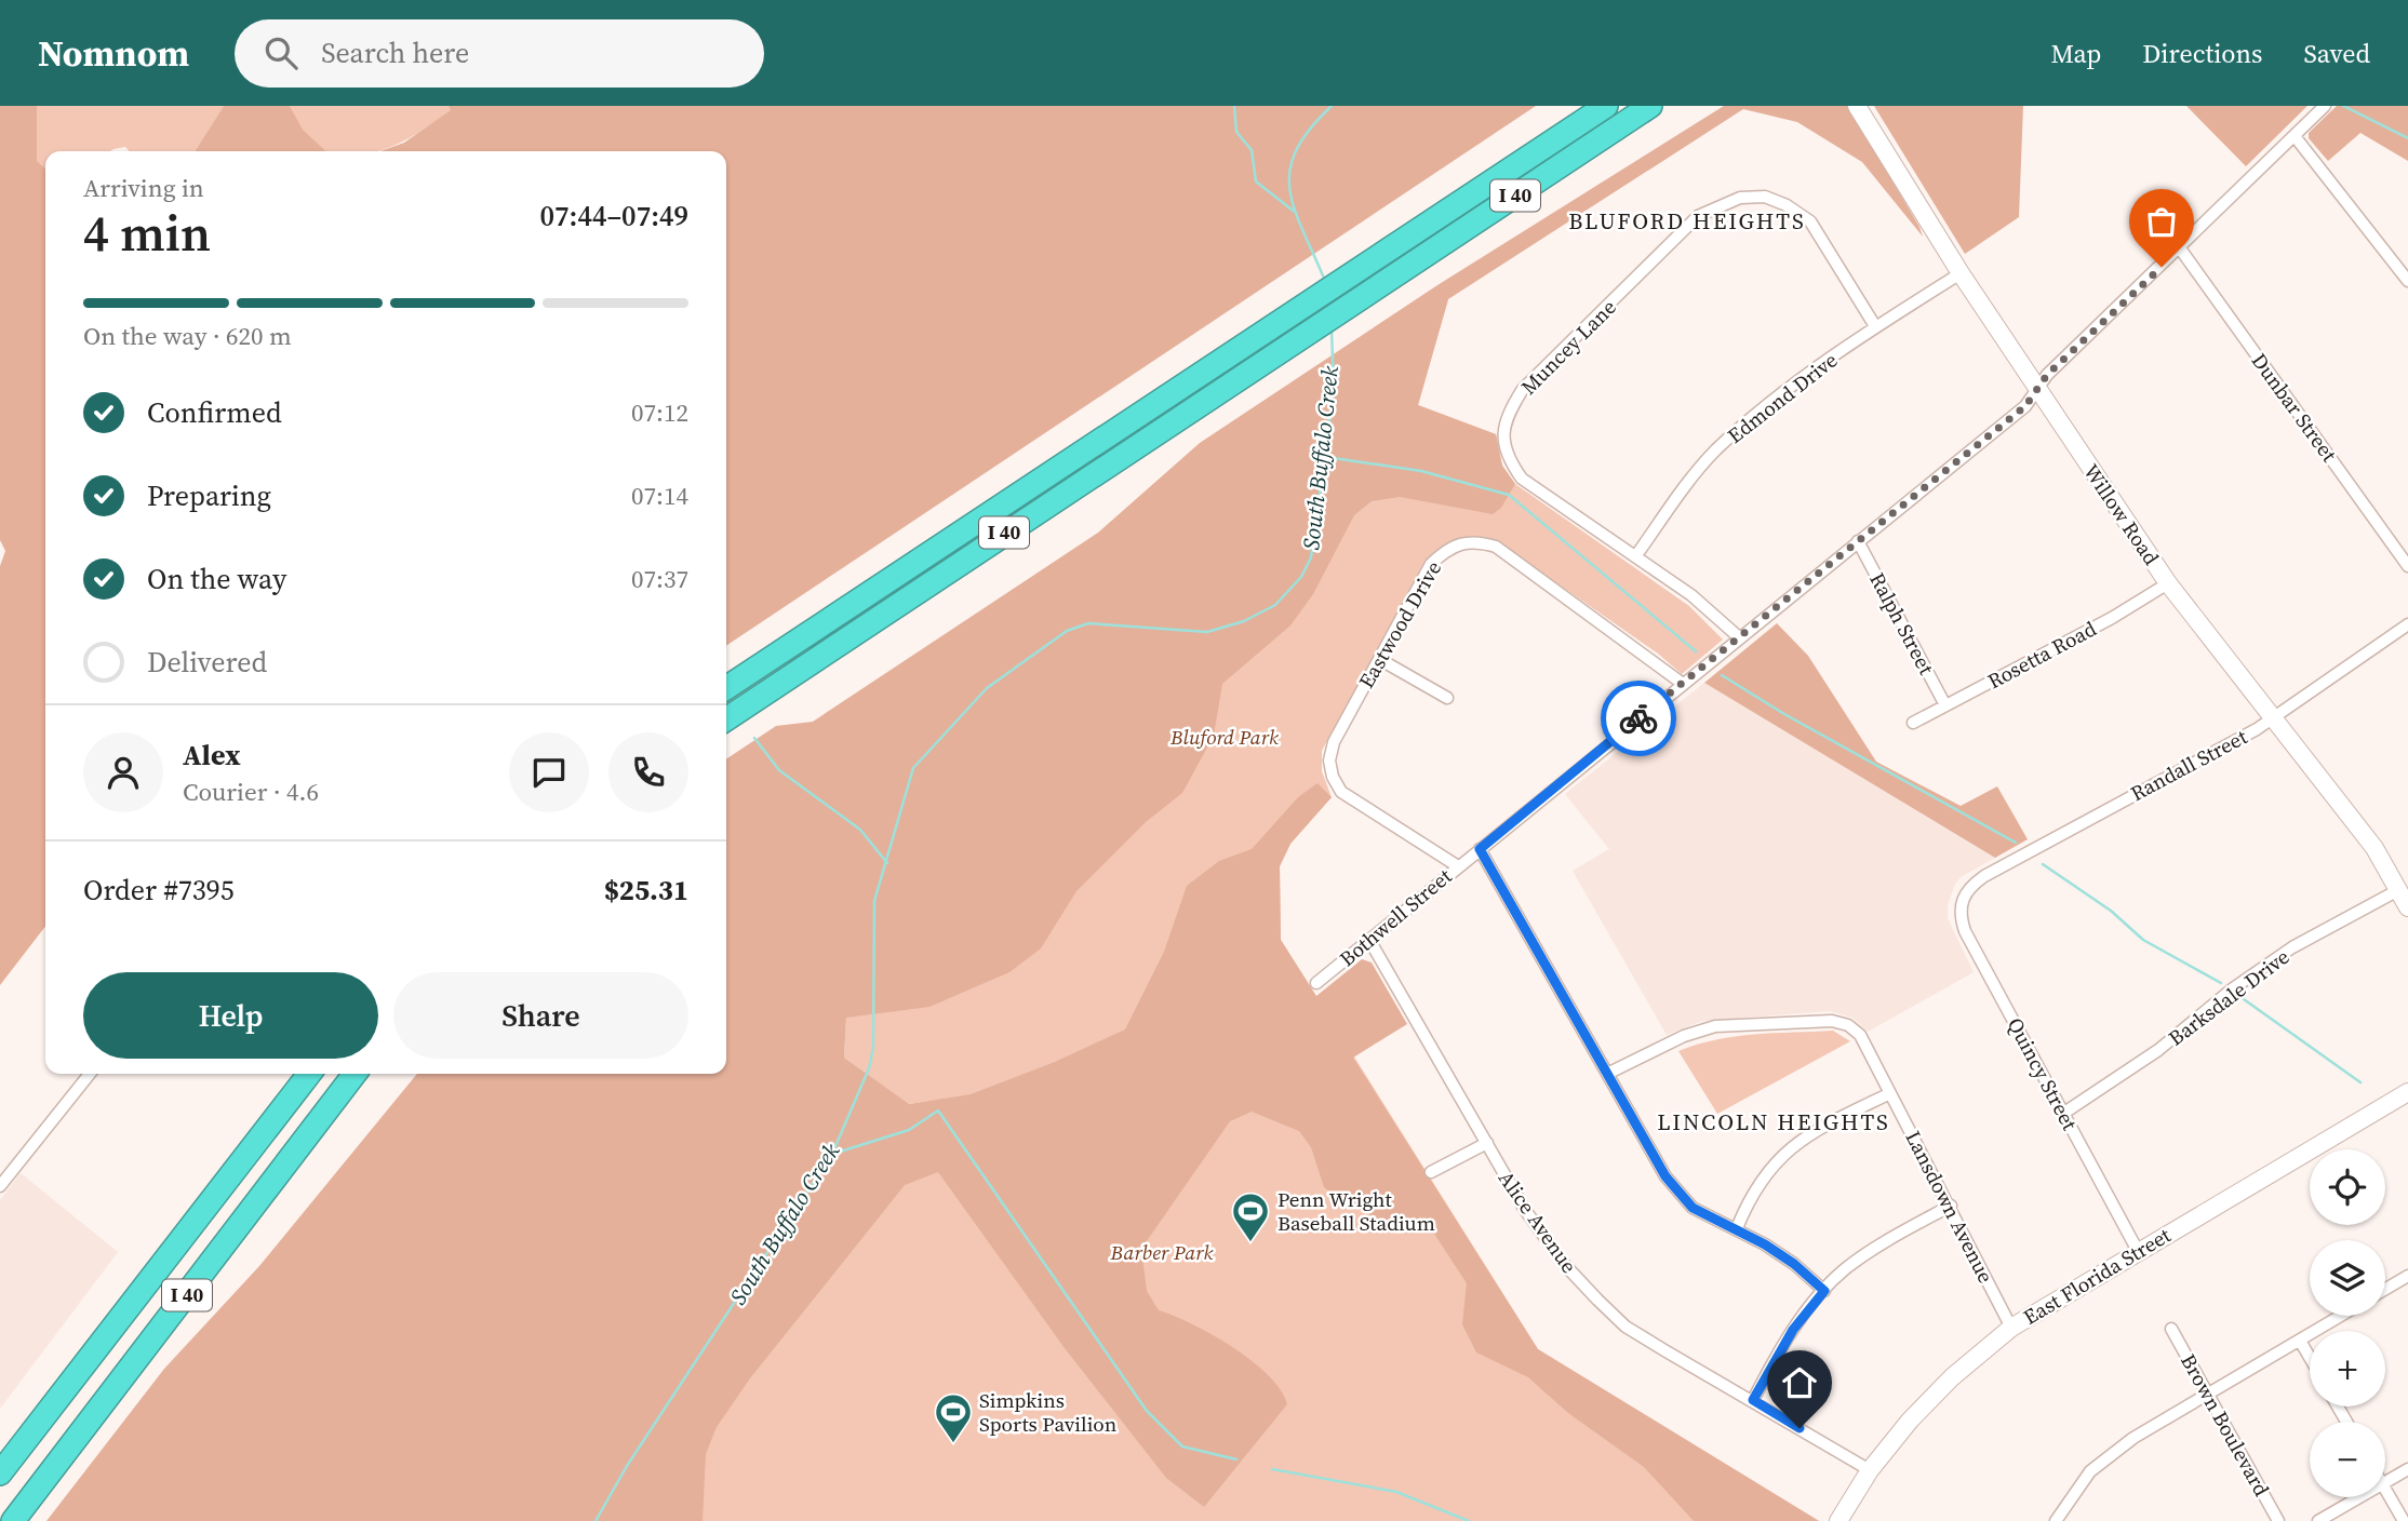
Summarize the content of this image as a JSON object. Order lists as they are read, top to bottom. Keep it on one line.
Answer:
{"streets":{"highway":["I 40"],"street":["Muncey Lane","Edmond Drive","Dunbar Street","Willow Road","Ralph Street","Eastwood Drive","Rosetta Road","Randall Street","Bothwell Street","Barksdale Drive","Quincy Street","Lansdown Avenue","Alice Avenue","East Florida Street","Brown Boulevard"]},"crossings":[["Muncey Lane","Edmond Drive"],["Muncey Lane","Bothwell Street"],["Edmond Drive","Willow Road"],["Dunbar Street","Bothwell Street"],["Willow Road","Rosetta Road"],["Willow Road","Randall Street"],["Willow Road","Bothwell Street"],["Willow Road","Barksdale Drive"],["Ralph Street","Rosetta Road"],["Ralph Street","Bothwell Street"],["Eastwood Drive","Bothwell Street"],["Randall Street","Quincy Street"],["Bothwell Street","Alice Avenue"],["Barksdale Drive","Quincy Street"],["Quincy Street","East Florida Street"],["Lansdown Avenue","East Florida Street"],["Alice Avenue","East Florida Street"]],"districts":["BLUFORD HEIGHTS","LINCOLN HEIGHTS"],"water":["South Buffalo Creek"],"parks":["Bluford Park","Barber Park"],"places":{"sports":["Penn Wright Baseball Stadium","Simpkins Sports Pavilion"]},"page":{"header":"Nomnom","search":"Search here","nav":["Map","Directions","Saved"],"heading":["4 min","Arriving in","07:44–07:49"],"panel":["Alex","Courier · 4.6","Order #7395","$25.31"],"bar":"On the way · 620 m","list":[["Confirmed","07:12"],["Preparing","07:14"],["On the way","07:37"],"Delivered"],"buttons":["Help","Share"],"map_buttons":["+","−"]}}
